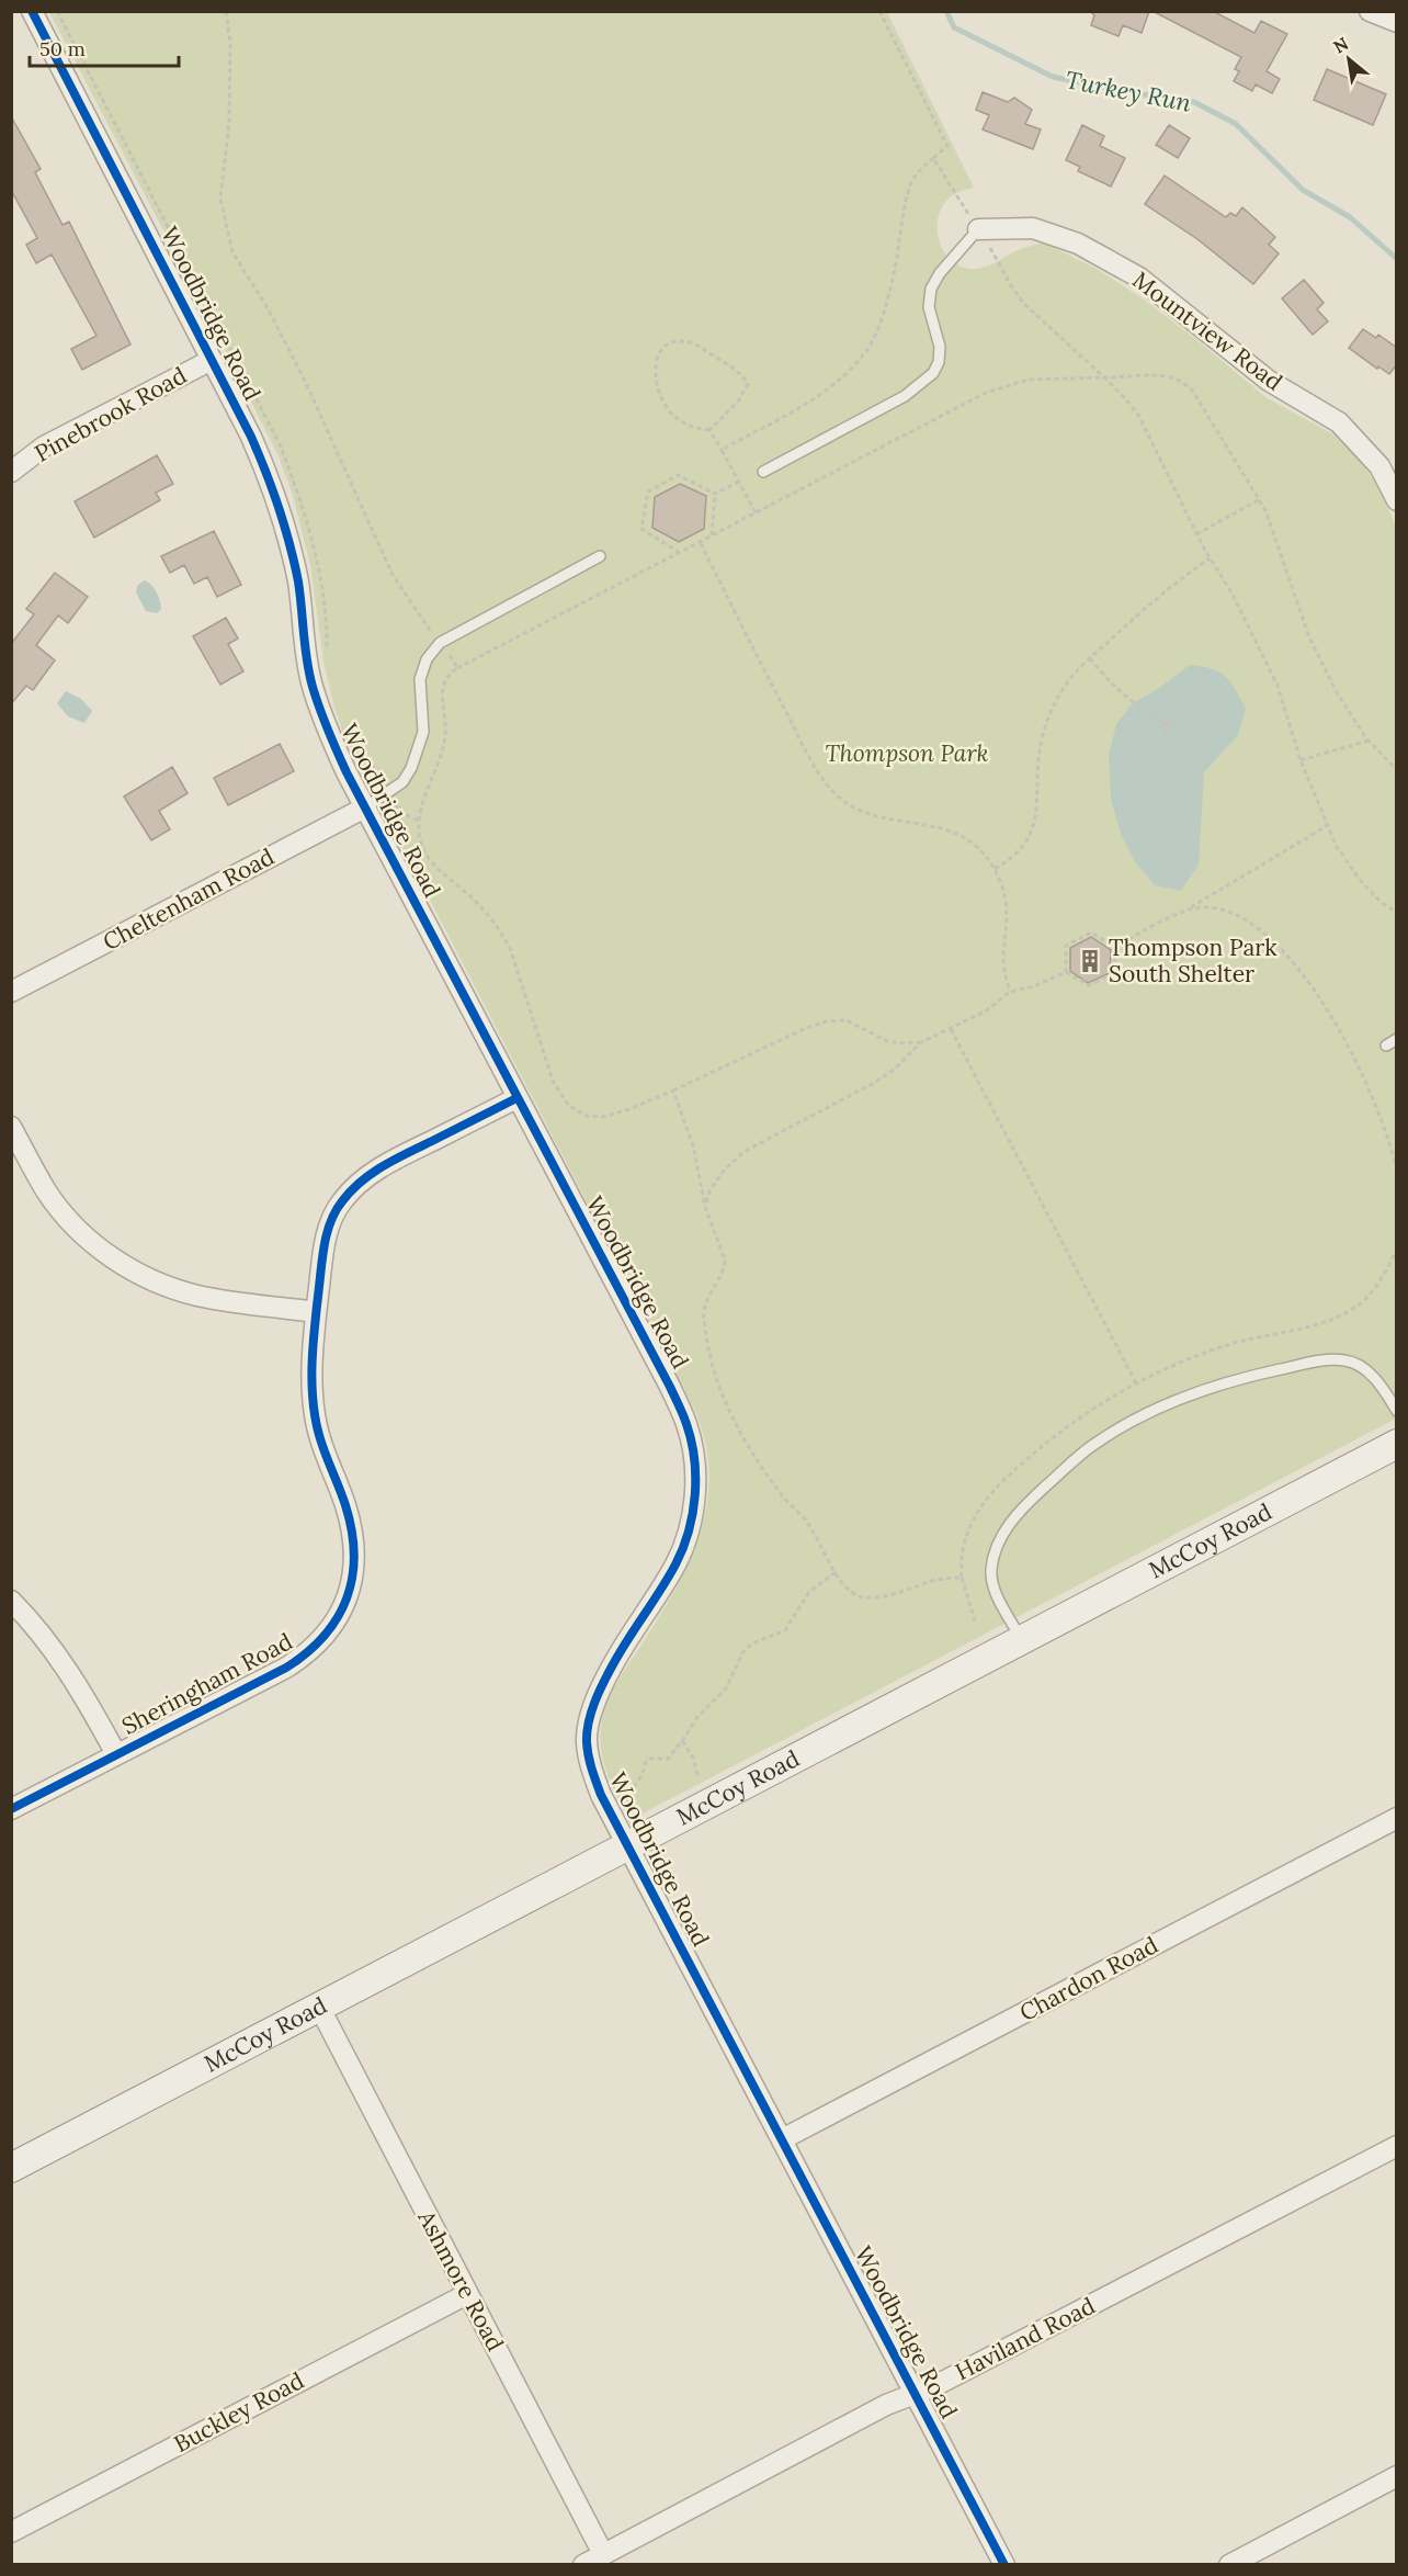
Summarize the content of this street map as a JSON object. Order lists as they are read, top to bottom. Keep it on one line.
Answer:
{"streets":{"main road":["McCoy Road"],"street":["Woodbridge Road","Mountview Road","Pinebrook Road","Cheltenham Road","Sheringham Road","Chardon Road","Ashmore Road","Haviland Road","Buckley Road"]},"crossings":[["Woodbridge Road","Pinebrook Road"],["Woodbridge Road","Cheltenham Road"],["Woodbridge Road","McCoy Road"],["Woodbridge Road","Sheringham Road"],["Woodbridge Road","Chardon Road"],["Woodbridge Road","Haviland Road"],["McCoy Road","Ashmore Road"],["Ashmore Road","Haviland Road"],["Ashmore Road","Buckley Road"]],"water":["Turkey Run"],"parks":["Thompson Park"],"places":{"building":["Thompson Park South Shelter"]},"scale_bar":"50 m","north":"top left"}
